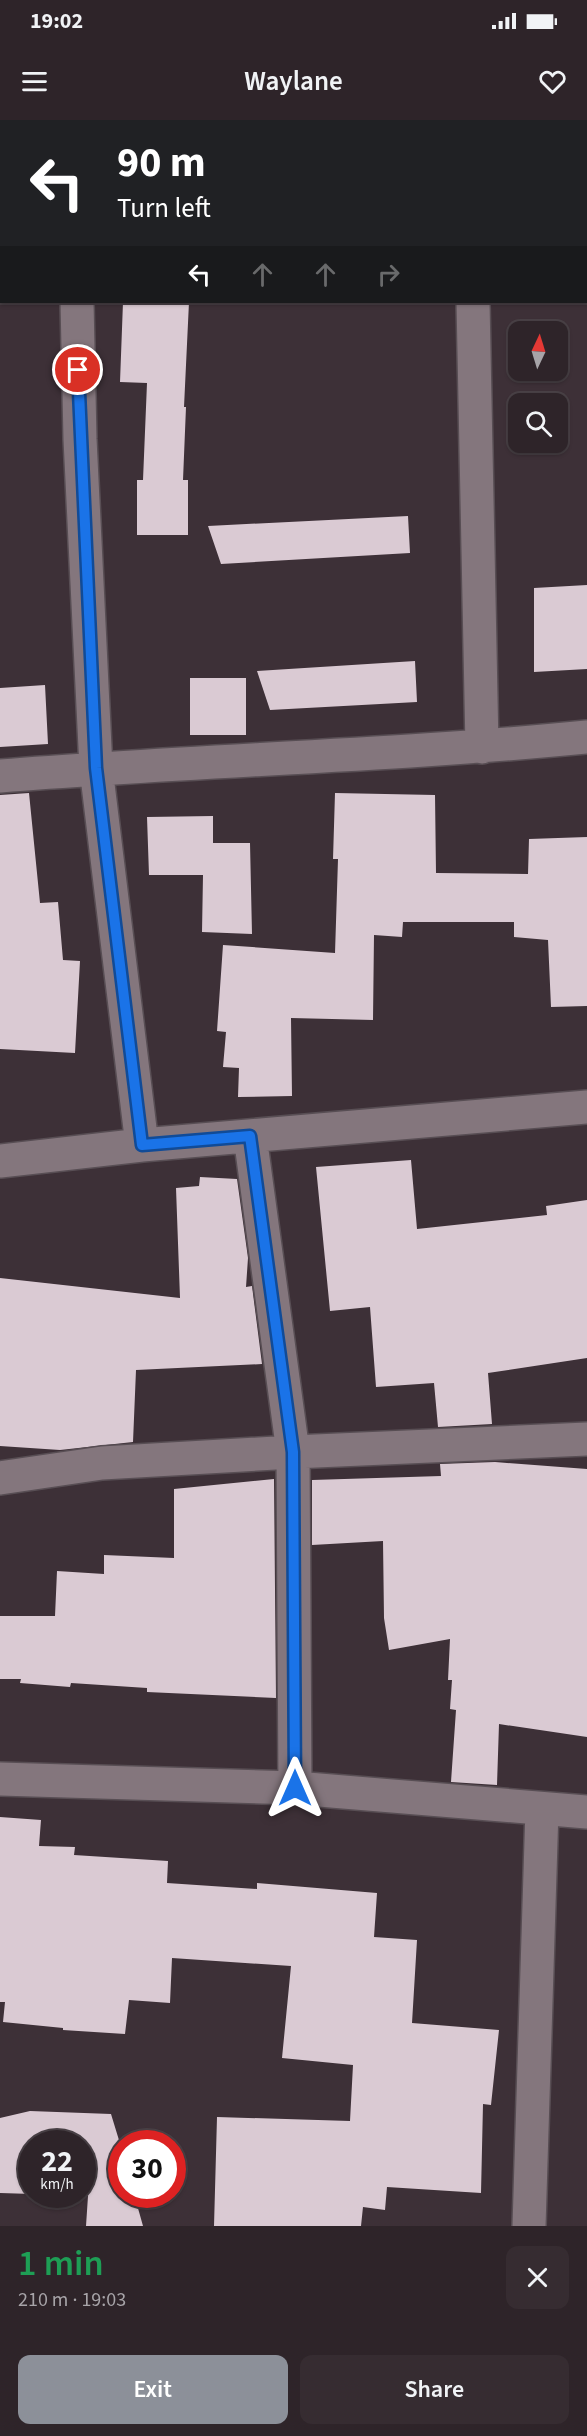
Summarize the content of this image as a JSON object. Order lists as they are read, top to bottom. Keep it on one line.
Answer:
{"north":"top","page":{"status":"19:02","header":"Waylane","turn":["90 m","Turn left"],"speed":"22 km/h","limit":"30","heading":["1 min","210 m · 19:03"],"buttons":["Exit","Share"]}}
